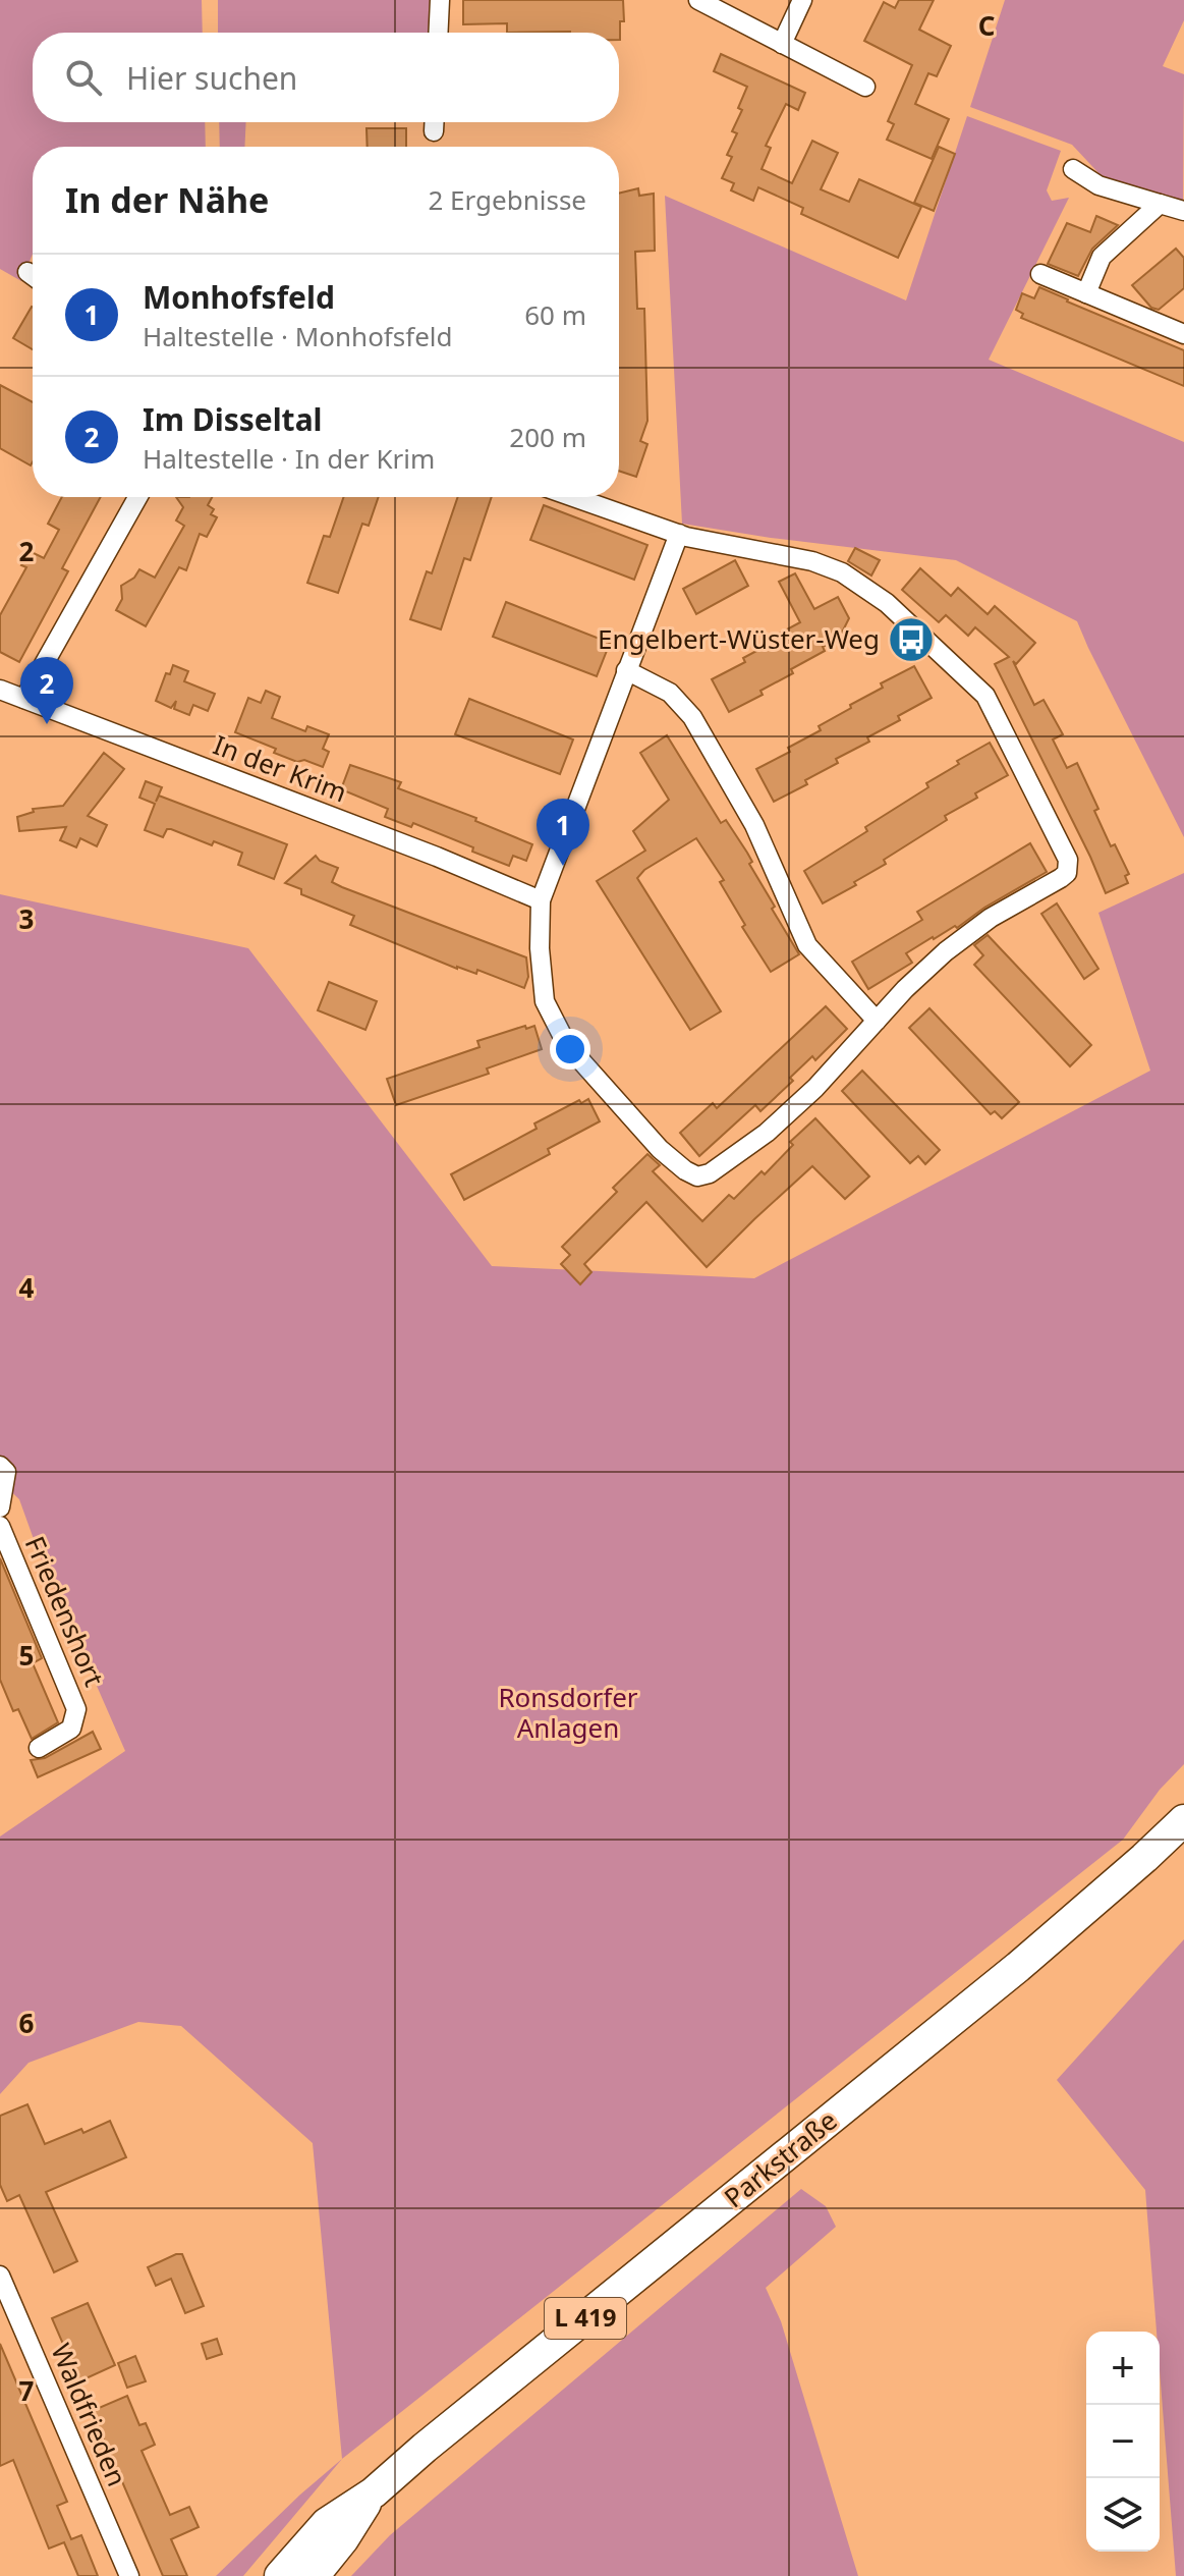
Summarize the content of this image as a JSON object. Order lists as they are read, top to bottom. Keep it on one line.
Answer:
{"streets":{"main road":["Parkstraße","L 419"],"street":["In der Krim","Friedenshort","Waldfrieden"]},"parks":["Ronsdorfer Anlagen"],"places":{"bus stop":["Engelbert-Wüster-Weg"]},"page":{"search":"Hier suchen","heading":["In der Nähe","2 Ergebnisse"],"list":[{"mark":"1","name":"Monhofsfeld","note":"Haltestelle · Monhofsfeld","value":"60 m"},{"mark":"2","name":"Im Disseltal","note":"Haltestelle · In der Krim","value":"200 m"}],"pins":["2","1"],"map_buttons":["+","−"]},"grid":{"columns":["C"],"rows":["2","3","4","5","6","7"]}}
